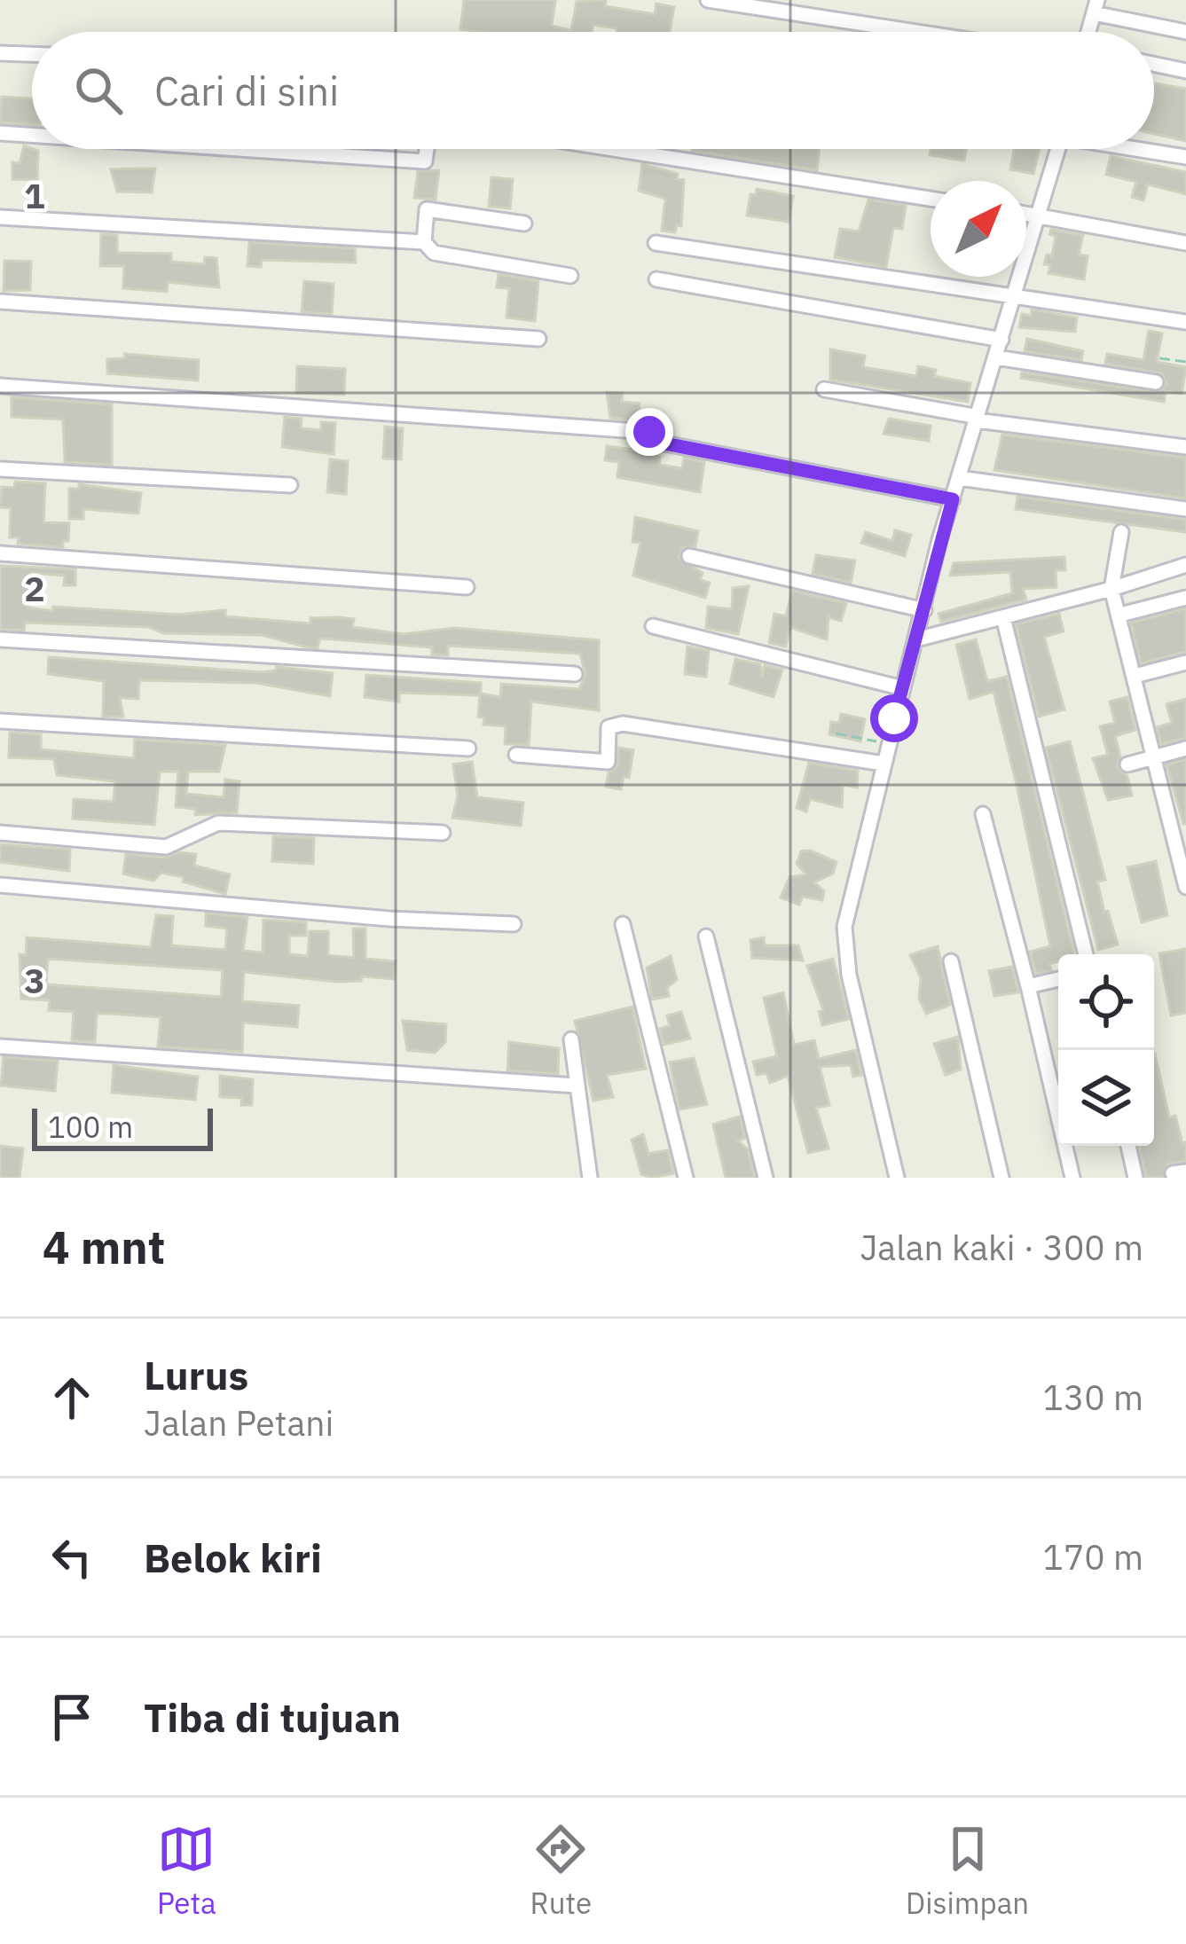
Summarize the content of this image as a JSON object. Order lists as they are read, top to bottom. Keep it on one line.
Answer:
{"scale_bar":"100 m","north":"top right","page":{"search":"Cari di sini","scale":"100 m","heading":["4 mnt","Jalan kaki · 300 m"],"list":[["Lurus","Jalan Petani","130 m"],["Belok kiri","170 m"],"Tiba di tujuan"],"nav":["Peta","Rute","Disimpan"]},"grid":{"rows":["1","2","3"]}}
